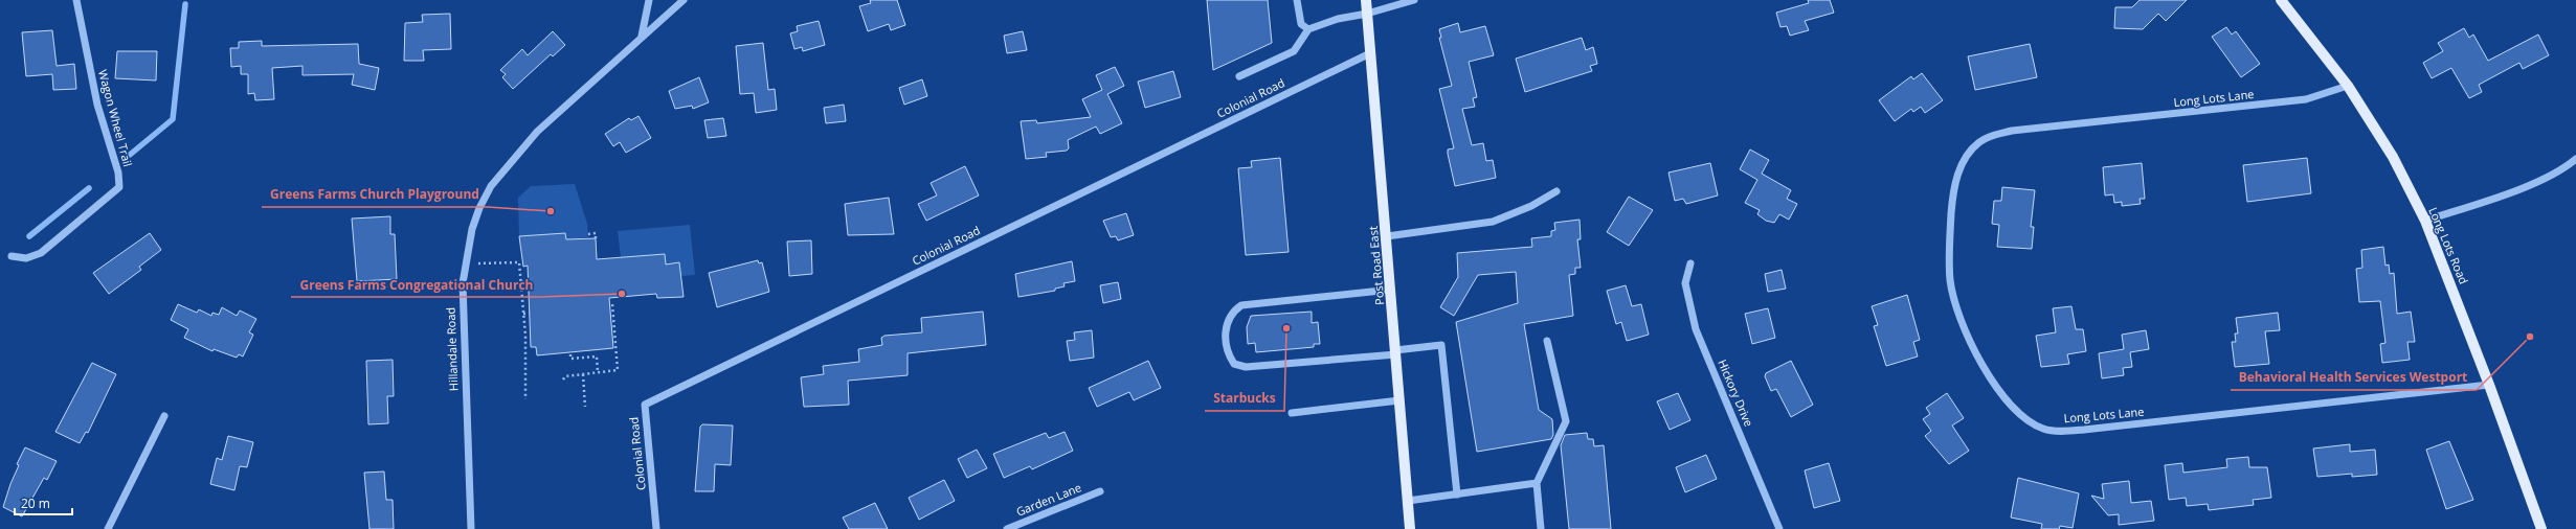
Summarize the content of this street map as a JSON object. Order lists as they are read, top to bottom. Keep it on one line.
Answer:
{"streets":{"main road":["Long Lots Road","Post Road East"],"street":["Colonial Road","Long Lots Lane","Wagon Wheel Trail","Hillandale Road","Hickory Drive","Garden Lane"]},"crossings":[["Colonial Road","Post Road East"],["Long Lots Lane","Long Lots Road"]],"places":["Greens Farms Church Playground","Greens Farms Congregational Church","Starbucks","Behavioral Health Services Westport"],"scale_bar":"20 m"}
